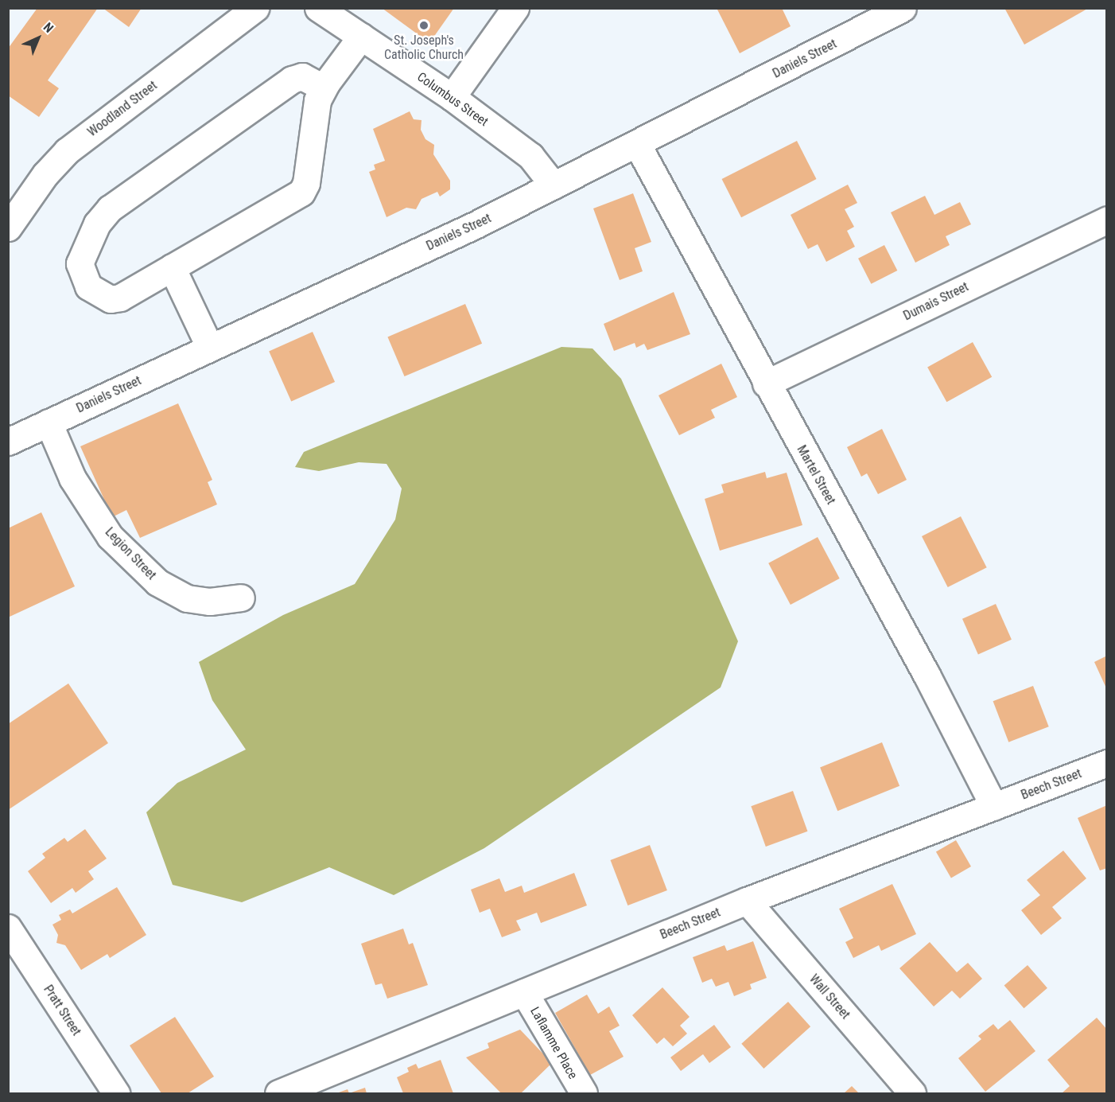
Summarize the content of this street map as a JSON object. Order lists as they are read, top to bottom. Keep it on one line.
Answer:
{"streets":{"street":["Daniels Street","Columbus Street","Woodland Street","Dumais Street","Martel Street","Legion Street","Beech Street","Wall Street","Pratt Street","Laflamme Place"]},"crossings":[["Daniels Street","Columbus Street"],["Daniels Street","Martel Street"],["Daniels Street","Legion Street"],["Dumais Street","Martel Street"],["Martel Street","Beech Street"],["Beech Street","Wall Street"],["Beech Street","Laflamme Place"]],"places":["St. Joseph's Catholic Church"],"north":"top right"}
